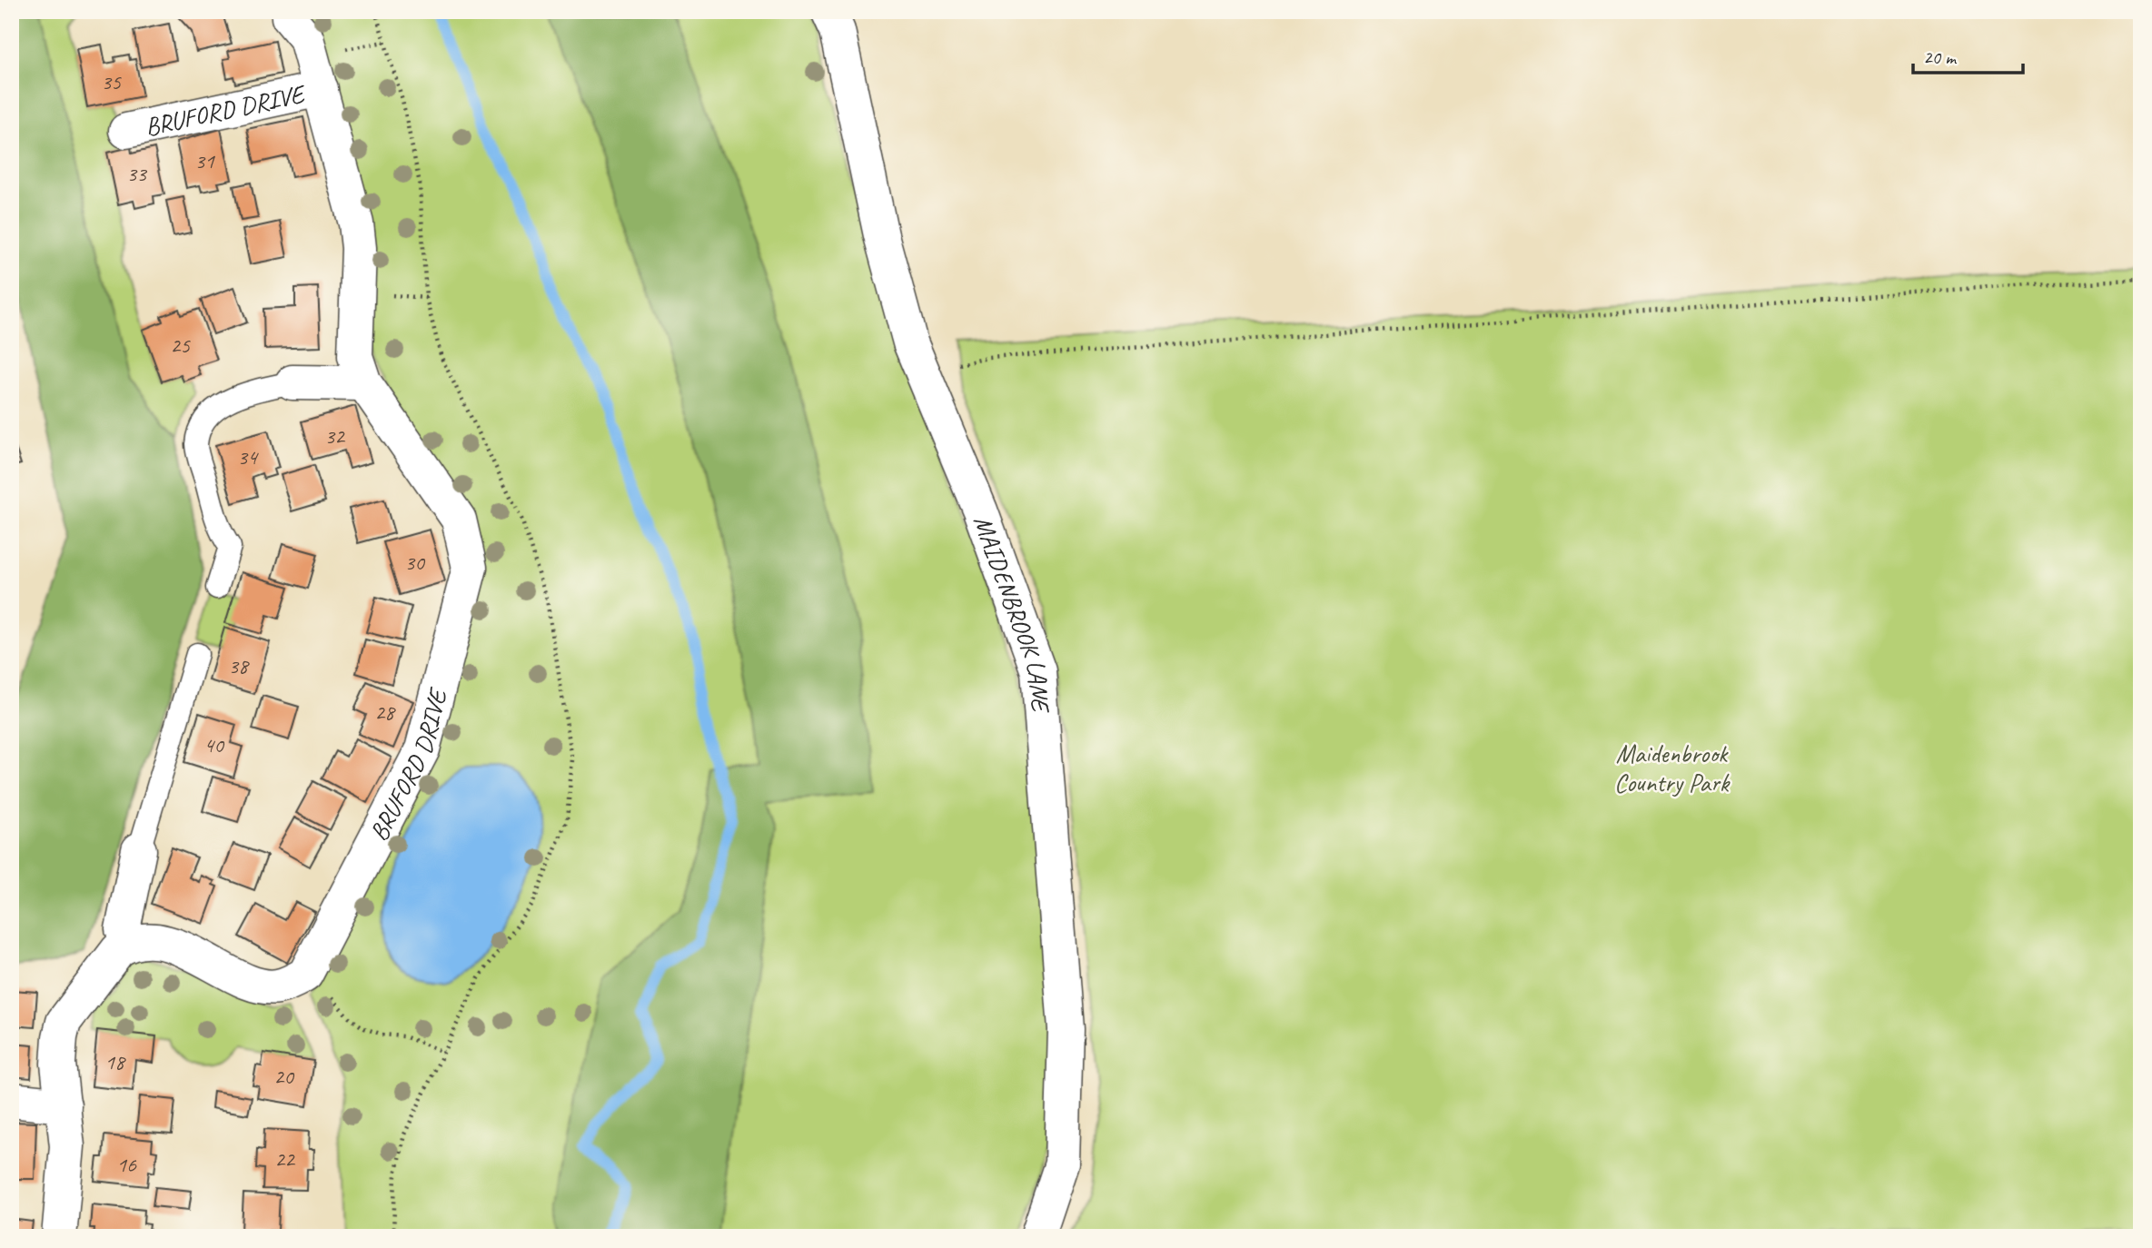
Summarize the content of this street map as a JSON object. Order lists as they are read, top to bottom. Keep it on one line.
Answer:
{"streets":{"street":["BRUFORD DRIVE","MAIDENBROOK LANE"]},"parks":["Maidenbrook Country Park"],"house_numbers":["35","31","33","25","32","34","30","38","28","40","18","20","22","16"],"scale_bar":"20 m"}
